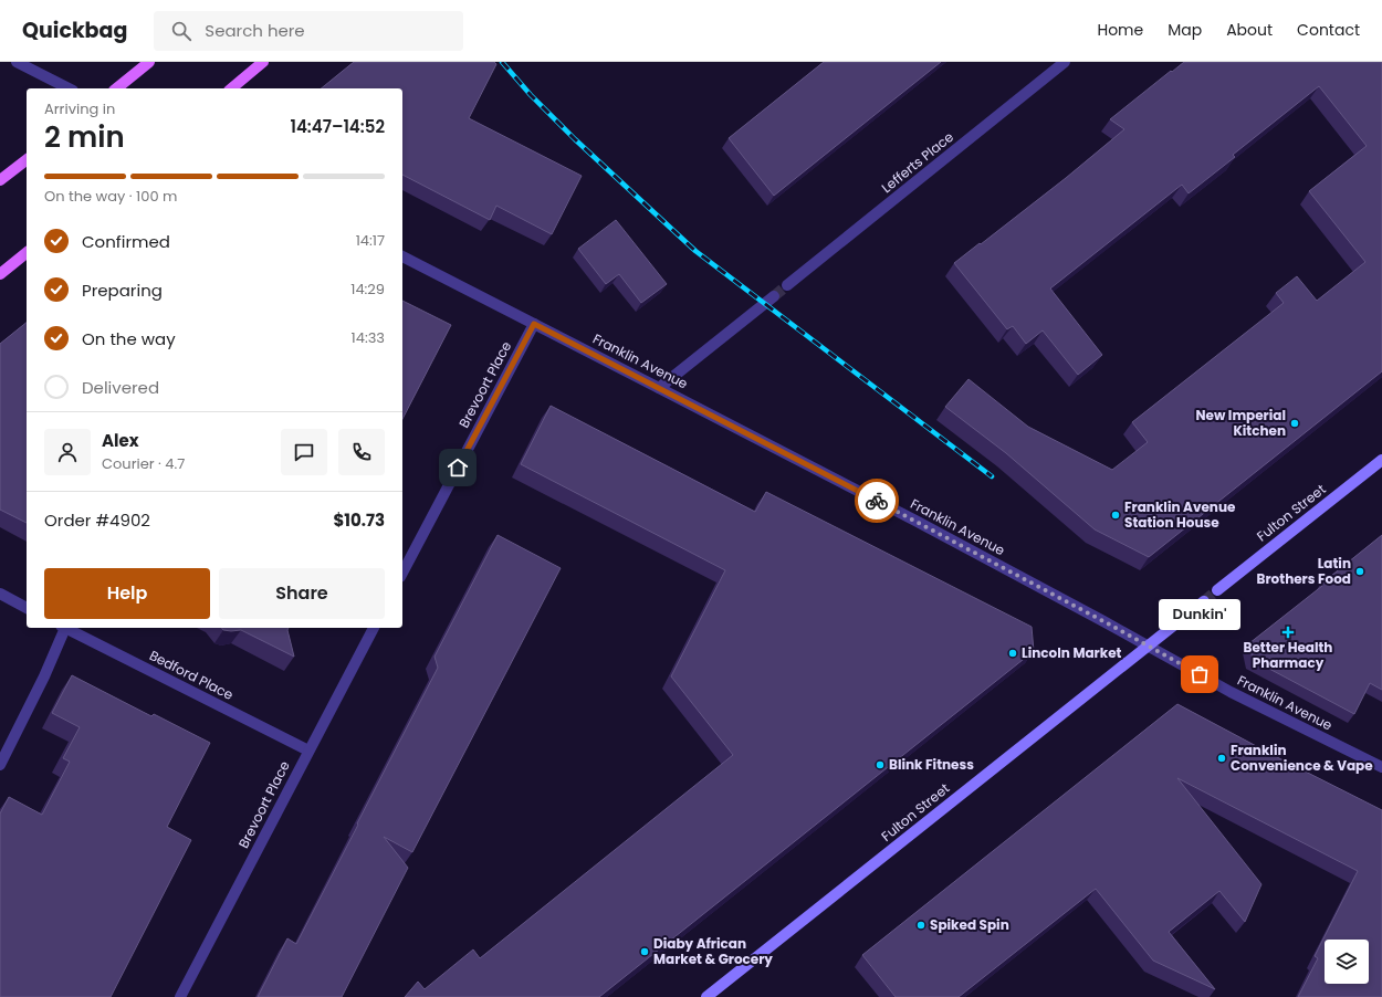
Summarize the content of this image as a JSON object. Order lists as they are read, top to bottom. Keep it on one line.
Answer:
{"streets":{"main road":["Fulton Street"],"street":["Lefferts Place","Franklin Avenue","Brevoort Place","Bedford Place"]},"crossings":[["Franklin Avenue","Brevoort Place"],["Franklin Avenue","Fulton Street"],["Brevoort Place","Bedford Place"]],"places":{"other":["New Imperial Kitchen","Franklin Avenue Station House","Latin Brothers Food","Lincoln Market","Dunkin'","Franklin Convenience & Vape","Blink Fitness","Spiked Spin","Diaby African Market & Grocery"],"health":["Better Health Pharmacy"]},"page":{"header":"Quickbag","search":"Search here","nav":["Home","Map","About","Contact"],"heading":["2 min","Arriving in","14:47–14:52"],"panel":["Alex","Courier · 4.7","Order #4902","$10.73"],"bar":"On the way · 100 m","list":[["Confirmed","14:17"],["Preparing","14:29"],["On the way","14:33"],"Delivered"],"buttons":["Help","Share"],"bubble":"Dunkin'"}}
